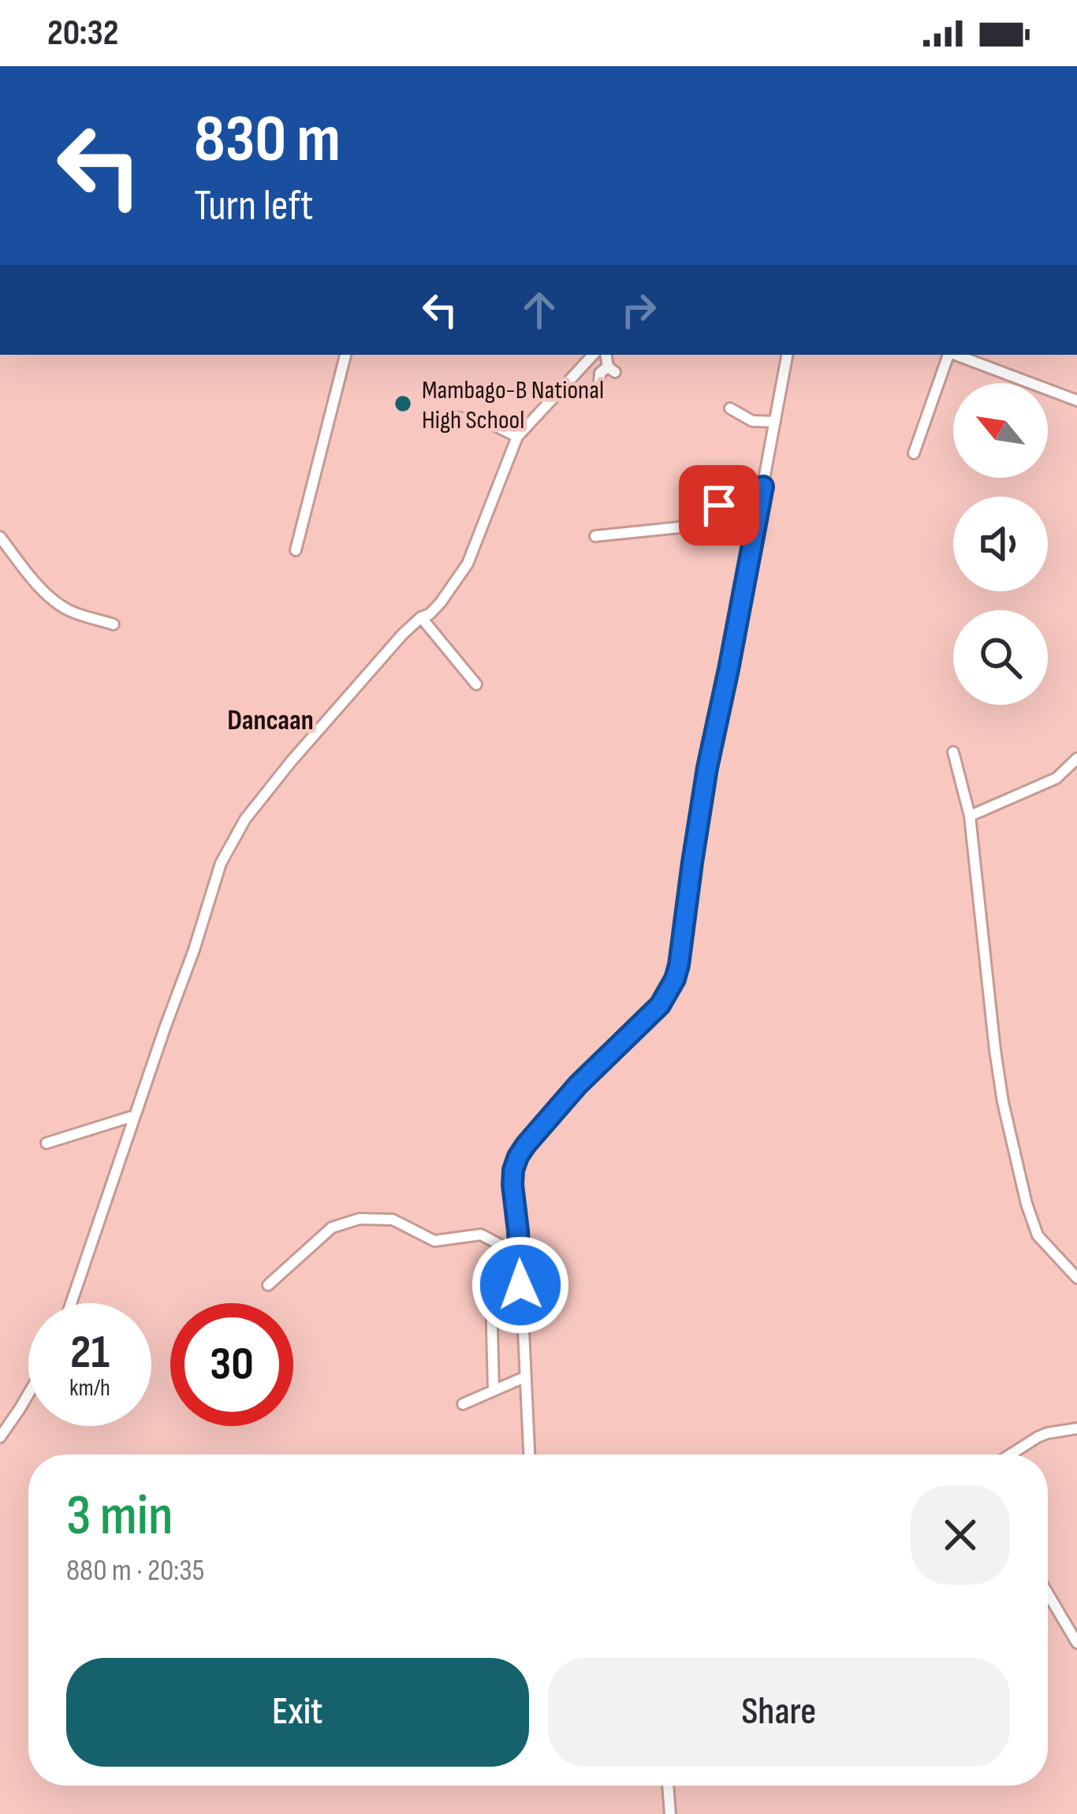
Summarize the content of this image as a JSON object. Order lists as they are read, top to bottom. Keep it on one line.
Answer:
{"districts":["Dancaan"],"places":["Mambago-B National High School"],"north":"top left","page":{"status":"20:32","turn":["830 m","Turn left"],"speed":"21 km/h","limit":"30","heading":["3 min","880 m · 20:35"],"buttons":["Exit","Share"]}}
